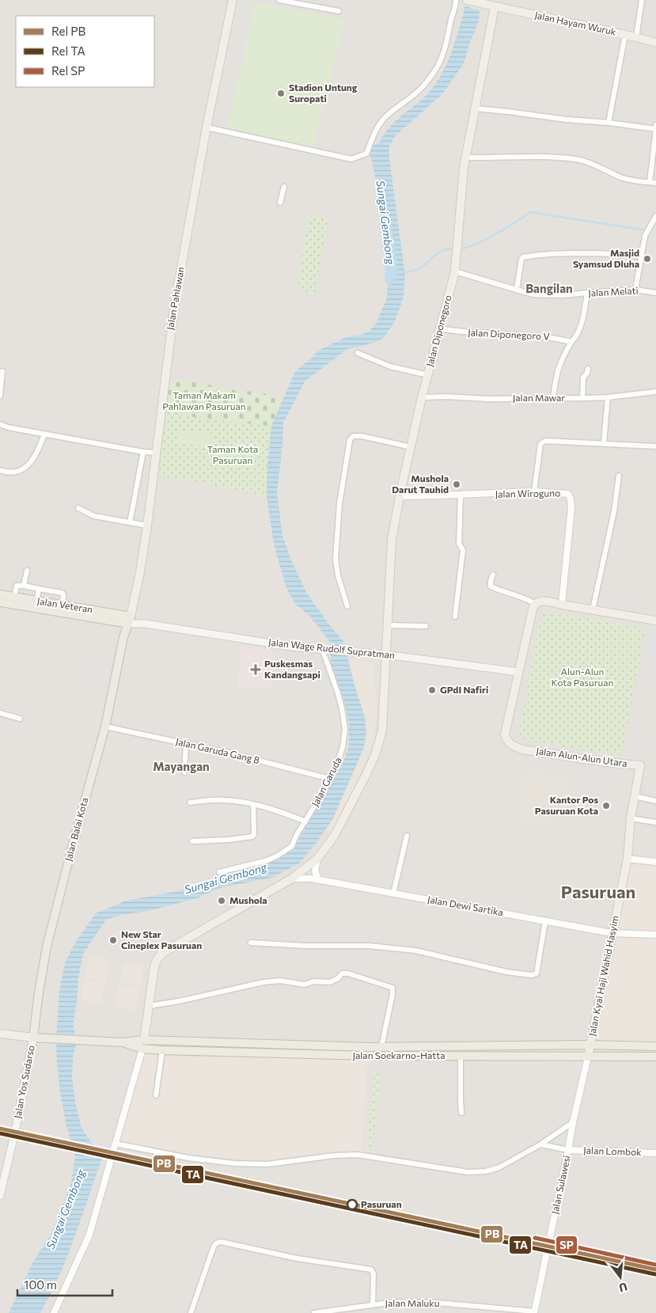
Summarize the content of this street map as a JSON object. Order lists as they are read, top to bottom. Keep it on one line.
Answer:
{"streets":{"highway":["Jalan Veteran","Jalan Balai Kota","Jalan Soekarno-Hatta"],"main road":["Jalan Hayam Wuruk","Jalan Pahlawan","Jalan Diponegoro","Jalan Wage Rudolf Supratman","Jalan Alun-Alun Utara","Jalan Kyai Haji Wahid Hasyim","Jalan Yos Sudarso"],"street":["Jalan Melati","Jalan Diponegoro V","Jalan Mawar","Jalan Wiroguno","Jalan Garuda Gang 8","Jalan Garuda","Jalan Dewi Sartika","Jalan Lombok","Jalan Sulawesi","Jalan Maluku"]},"crossings":[["Jalan Hayam Wuruk","Jalan Diponegoro"],["Jalan Melati","Jalan Diponegoro"],["Jalan Pahlawan","Jalan Veteran"],["Jalan Pahlawan","Jalan Wage Rudolf Supratman"],["Jalan Pahlawan","Jalan Balai Kota"],["Jalan Diponegoro","Jalan Diponegoro V"],["Jalan Diponegoro","Jalan Mawar"],["Jalan Diponegoro","Jalan Wiroguno"],["Jalan Diponegoro","Jalan Wage Rudolf Supratman"],["Jalan Diponegoro","Jalan Dewi Sartika"],["Jalan Diponegoro","Jalan Soekarno-Hatta"],["Jalan Veteran","Jalan Wage Rudolf Supratman"],["Jalan Veteran","Jalan Balai Kota"],["Jalan Wage Rudolf Supratman","Jalan Alun-Alun Utara"],["Jalan Wage Rudolf Supratman","Jalan Garuda"],["Jalan Wage Rudolf Supratman","Jalan Balai Kota"],["Jalan Garuda Gang 8","Jalan Garuda"],["Jalan Garuda Gang 8","Jalan Balai Kota"],["Jalan Alun-Alun Utara","Jalan Kyai Haji Wahid Hasyim"],["Jalan Balai Kota","Jalan Yos Sudarso"],["Jalan Dewi Sartika","Jalan Kyai Haji Wahid Hasyim"],["Jalan Kyai Haji Wahid Hasyim","Jalan Soekarno-Hatta"],["Jalan Kyai Haji Wahid Hasyim","Jalan Sulawesi"],["Jalan Soekarno-Hatta","Jalan Sulawesi"],["Jalan Lombok","Jalan Sulawesi"],["Jalan Sulawesi","Jalan Maluku"]],"districts":["Bangilan","Mayangan","Pasuruan"],"water":["Sungai Gembong"],"parks":["Taman Makam Pahlawan Pasuruan","Taman Kota Pasuruan","Alun-Alun Kota Pasuruan"],"places":{"other":["Stadion Untung Suropati","Masjid Syamsud Dluha","Mushola Darut Tauhid","GPdI Nafiri","Kantor Pos Pasuruan Kota","Mushola","New Star Cineplex Pasuruan","Pasuruan"],"health":["Puskesmas Kandangsapi"]},"lines":["rail line PB","rail line TA","rail line SP"],"legend":["Rel PB","Rel TA","Rel SP"],"scale_bar":"100 m","north":"bottom"}
